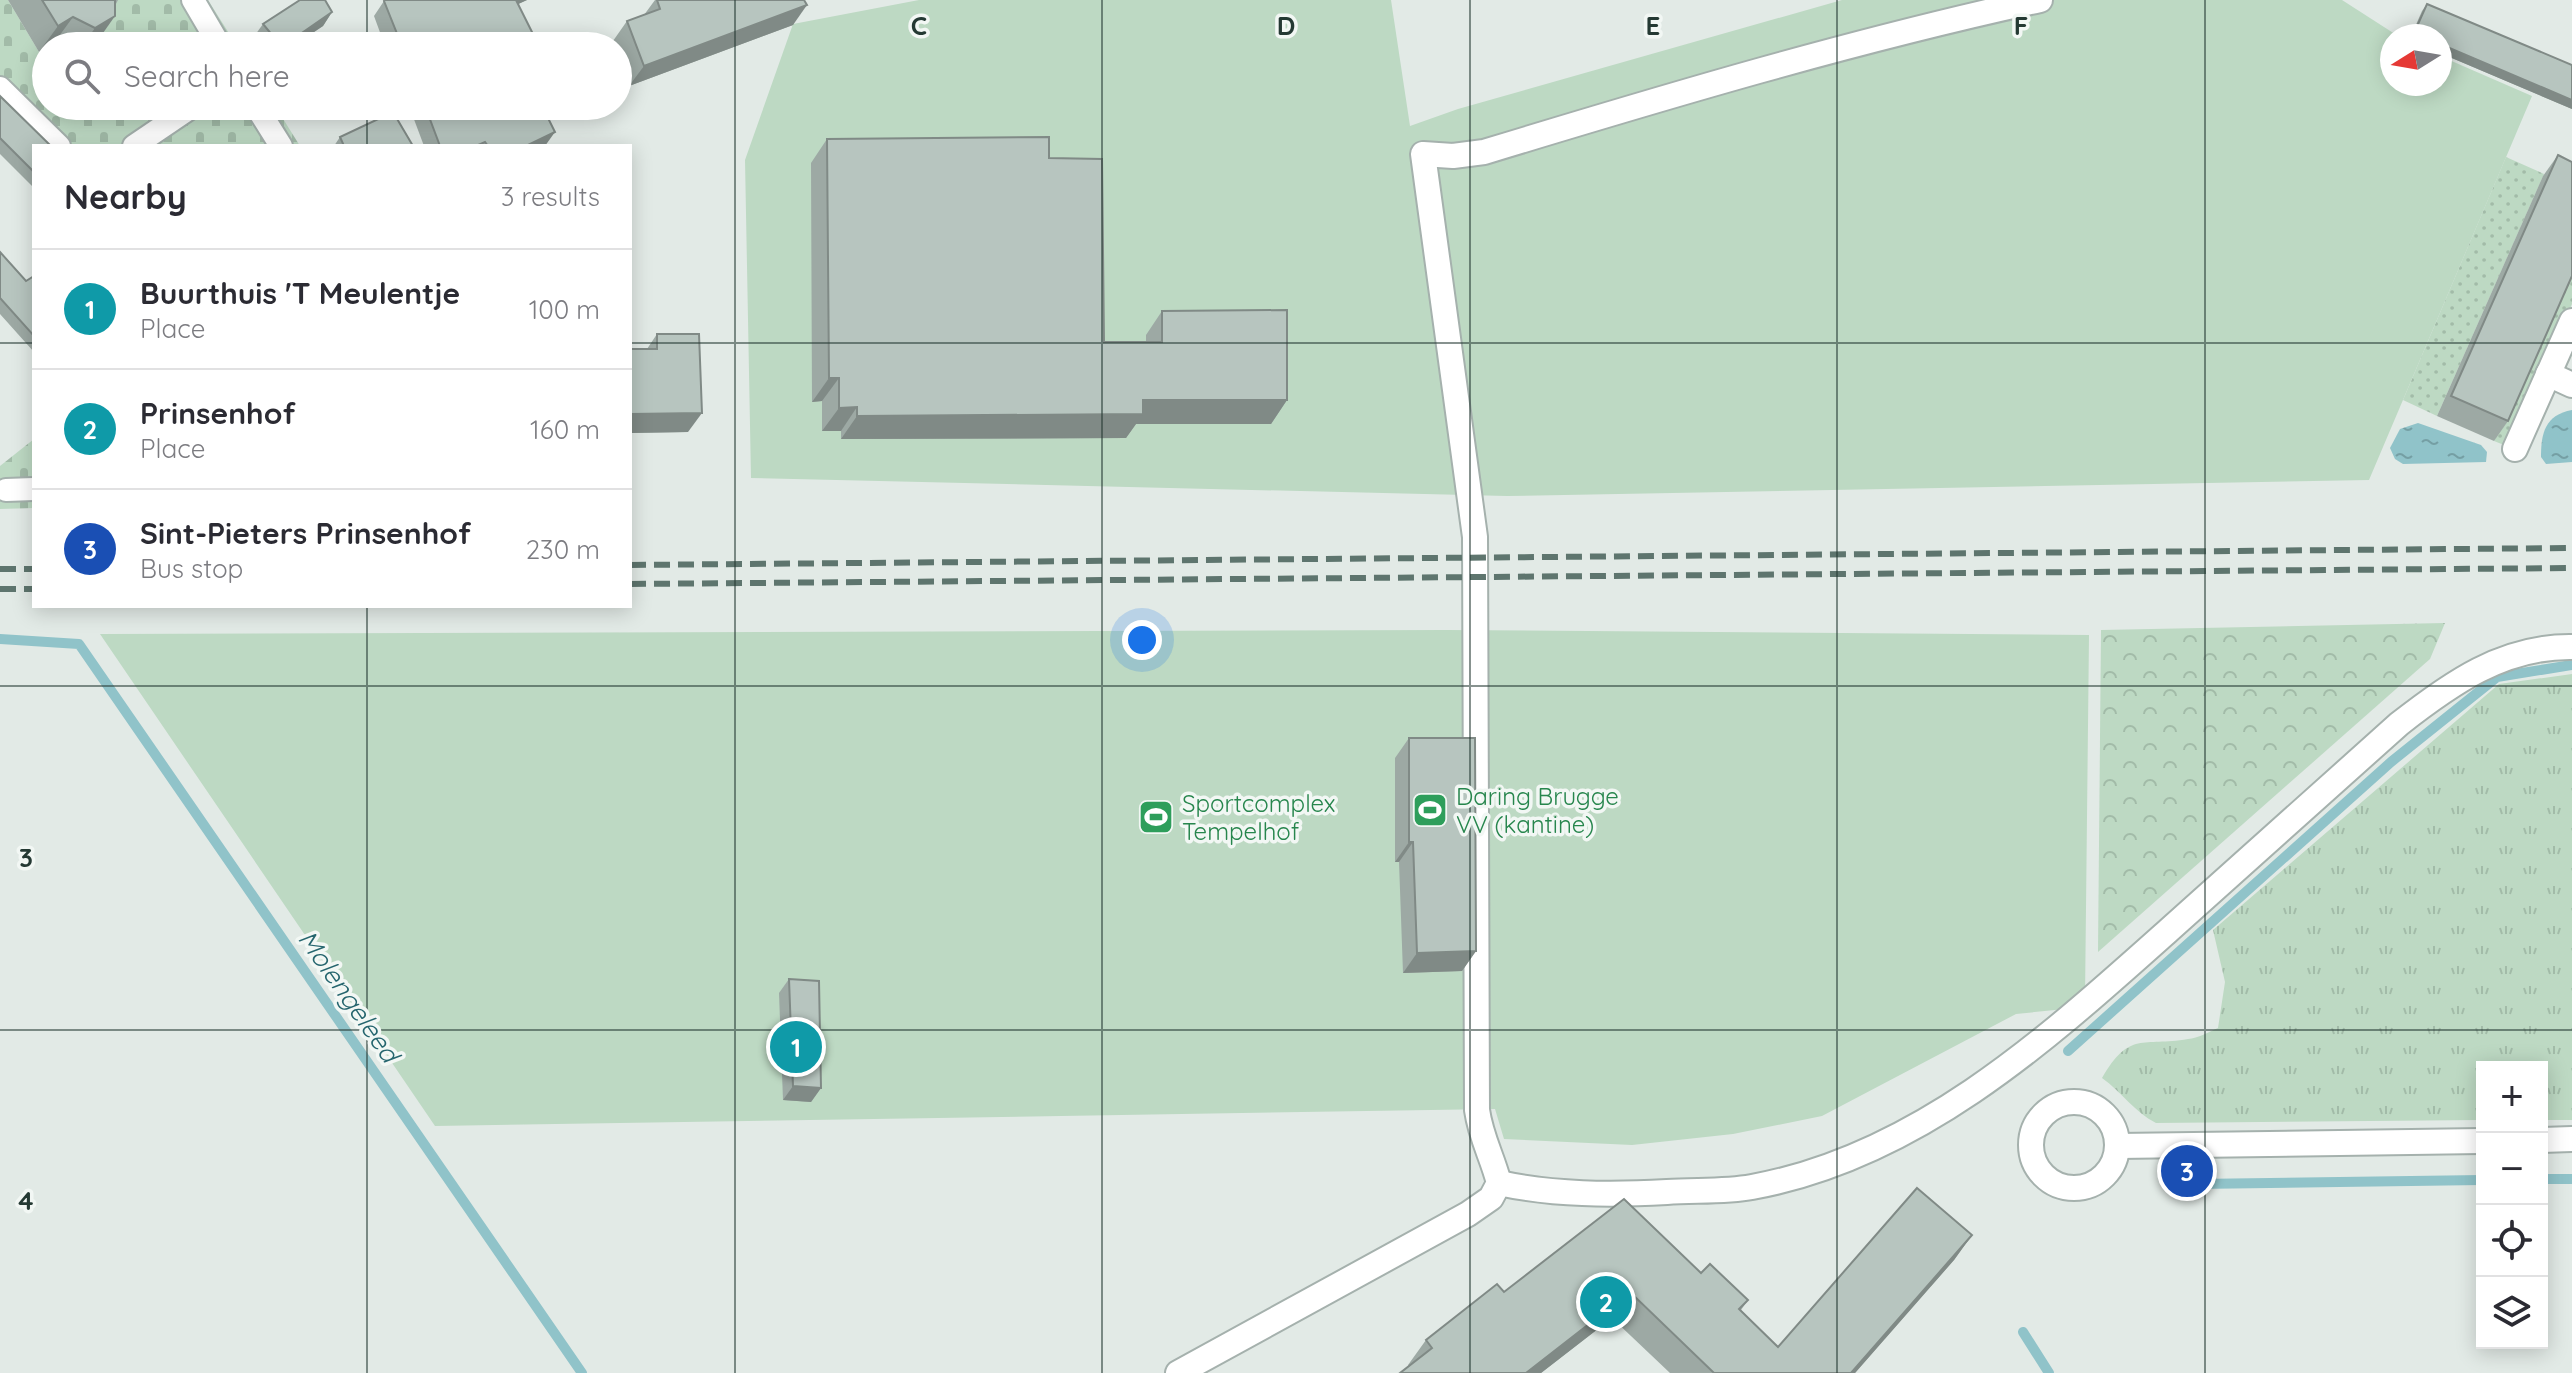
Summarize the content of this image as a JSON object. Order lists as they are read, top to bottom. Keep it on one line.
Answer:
{"water":["Molengeleed"],"places":{"sports":["Daring Brugge VV (kantine)","Sportcomplex Tempelhof"]},"north":"left","page":{"search":"Search here","heading":["Nearby","3 results"],"list":[{"mark":"1","name":"Buurthuis 'T Meulentje","note":"Place","value":"100 m"},{"mark":"2","name":"Prinsenhof","note":"Place","value":"160 m"},{"mark":"3","name":"Sint-Pieters Prinsenhof","note":"Bus stop","value":"230 m"}],"pins":["1","3","2"],"map_buttons":["+","−"]},"grid":{"columns":["C","D","E","F"],"rows":["3","4"]}}
